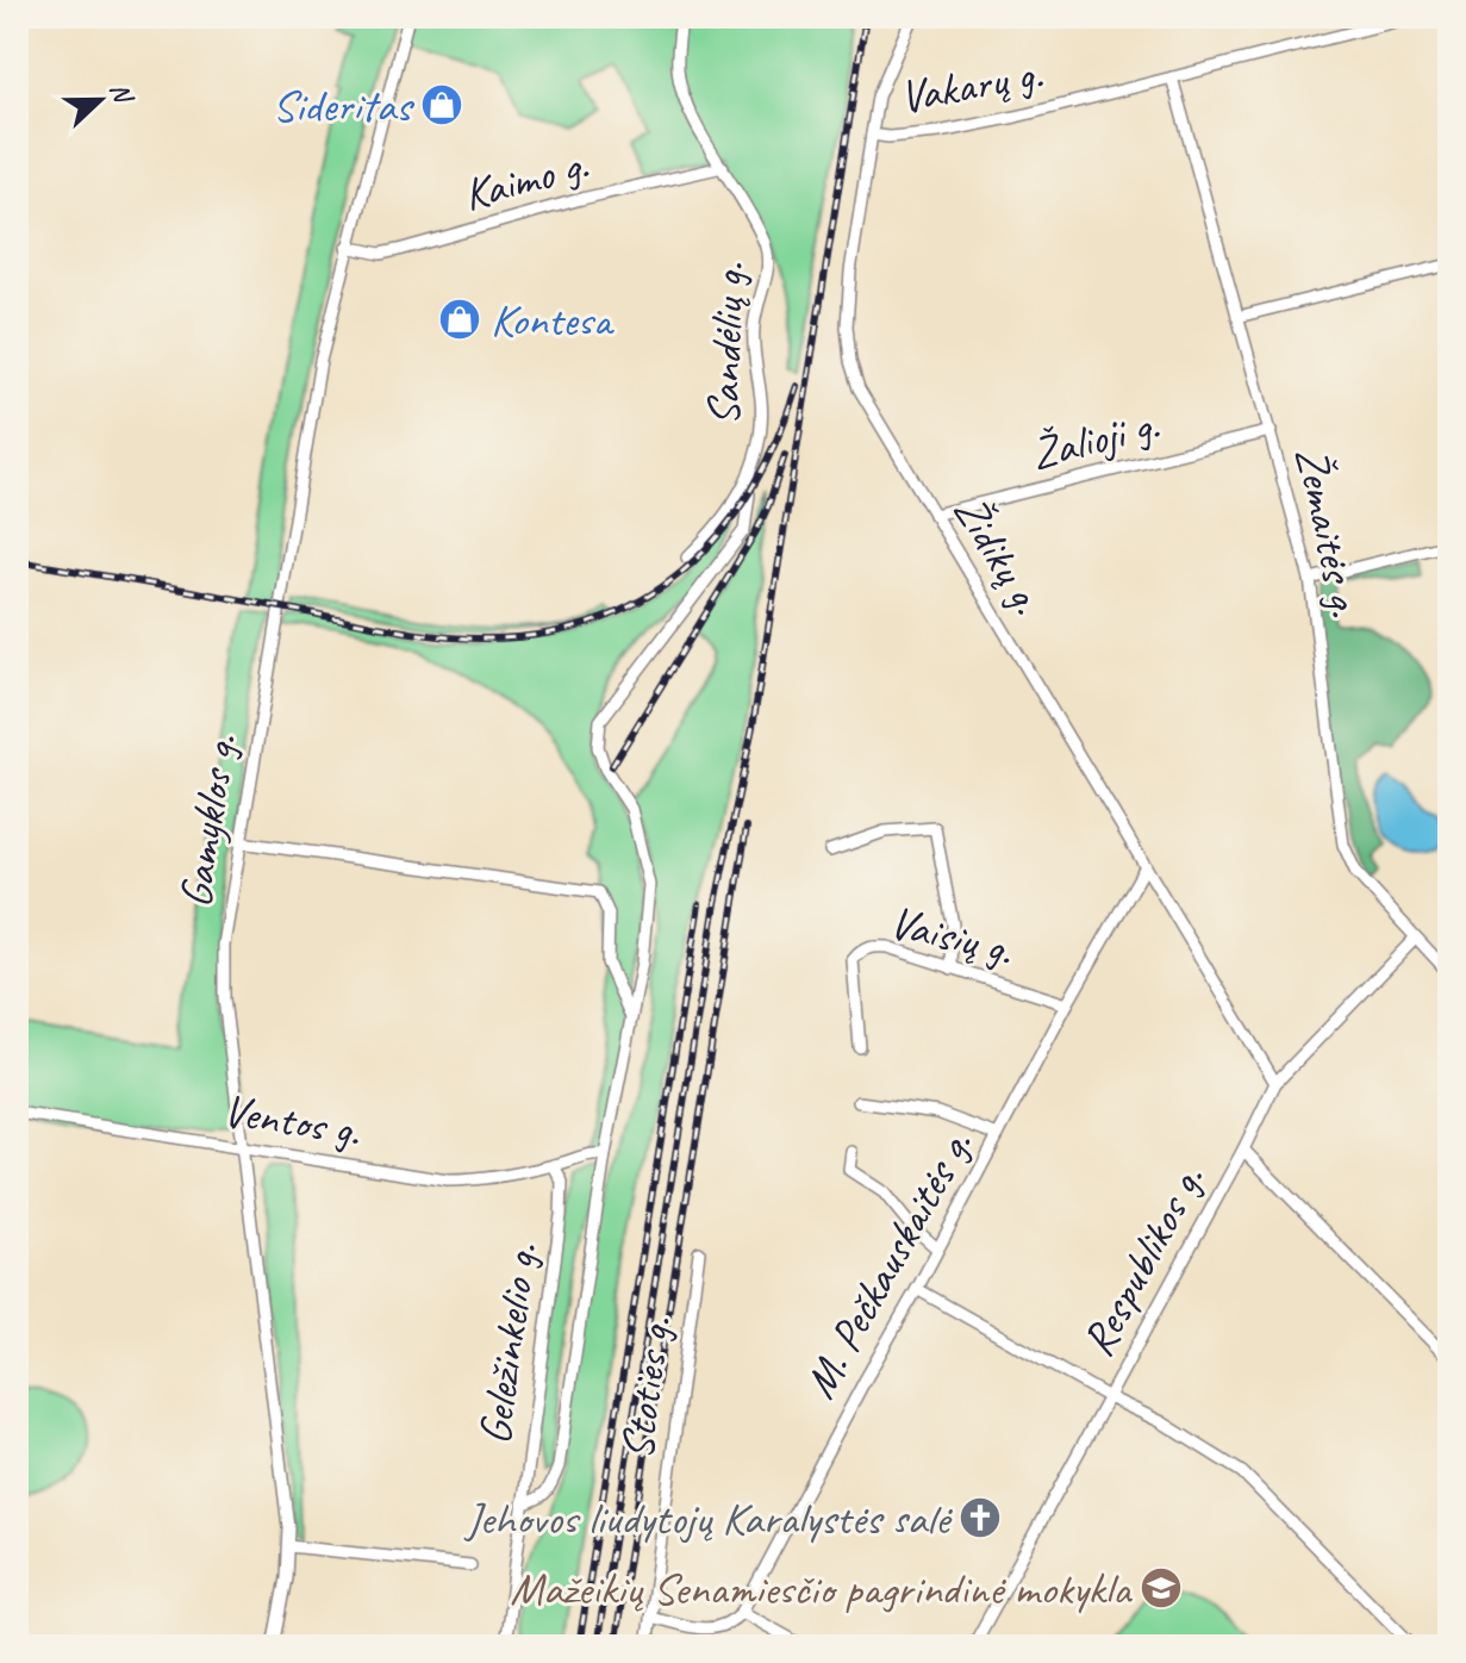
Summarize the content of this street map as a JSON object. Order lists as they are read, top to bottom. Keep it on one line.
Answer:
{"streets":{"street":["Vakarų g.","Kaimo g.","Sandėlių g.","Žalioji g.","Žemaitės g.","Židikų g.","Gamyklos g.","Vaisių g.","Ventos g.","Respublikos g.","M. Pečkauskaitės g.","Geležinkelio g.","Stoties g."]},"crossings":[["Vakarų g.","Žemaitės g."],["Vakarų g.","Židikų g."],["Kaimo g.","Sandėlių g."],["Kaimo g.","Gamyklos g."],["Žalioji g.","Žemaitės g."],["Žalioji g.","Židikų g."],["Žemaitės g.","Respublikos g."],["Židikų g.","Respublikos g."],["Židikų g.","M. Pečkauskaitės g."],["Gamyklos g.","Ventos g."],["Vaisių g.","M. Pečkauskaitės g."],["Ventos g.","Geležinkelio g."]],"places":{"shop":["Sideritas","Kontesa"],"church":["Jehovos liudytojų Karalystės salė"],"school or university":["Mažeikių Senamiesčio pagrindinė mokykla"]},"north":"right"}
